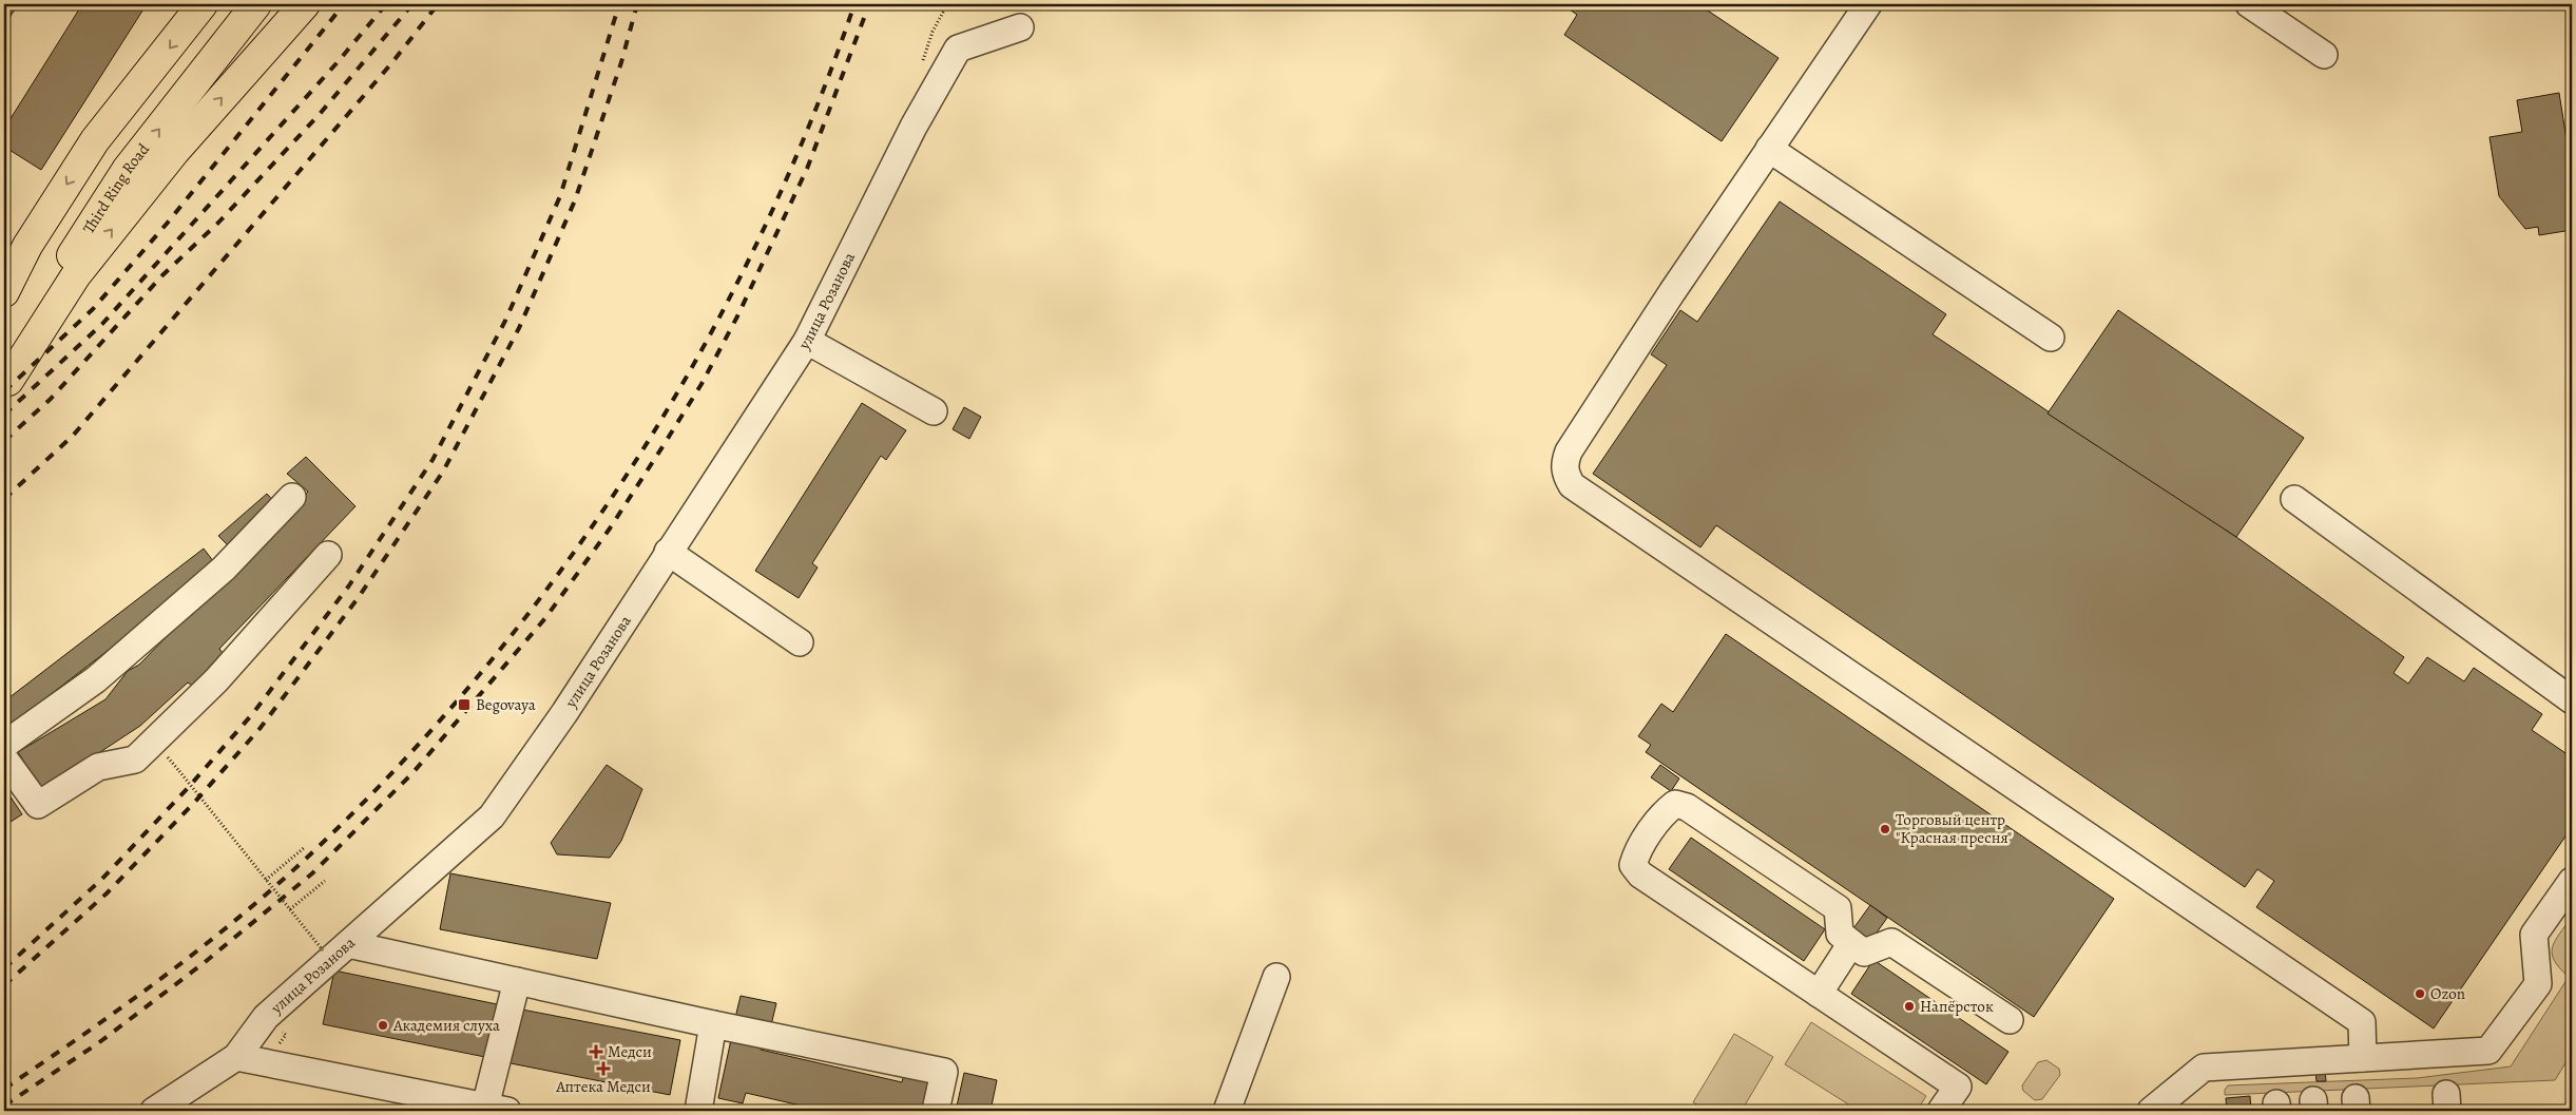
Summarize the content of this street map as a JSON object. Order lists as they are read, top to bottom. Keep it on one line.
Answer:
{"streets":{"main road":["Third Ring Road"],"street":["улица Розанова"]},"places":{"transit":["Begovaya"],"other":["Торговый центр \"Красная пресня\"","Ozon","Напёрсток","Академия слуха"],"health":["Медси","Аптека Медси"]}}
